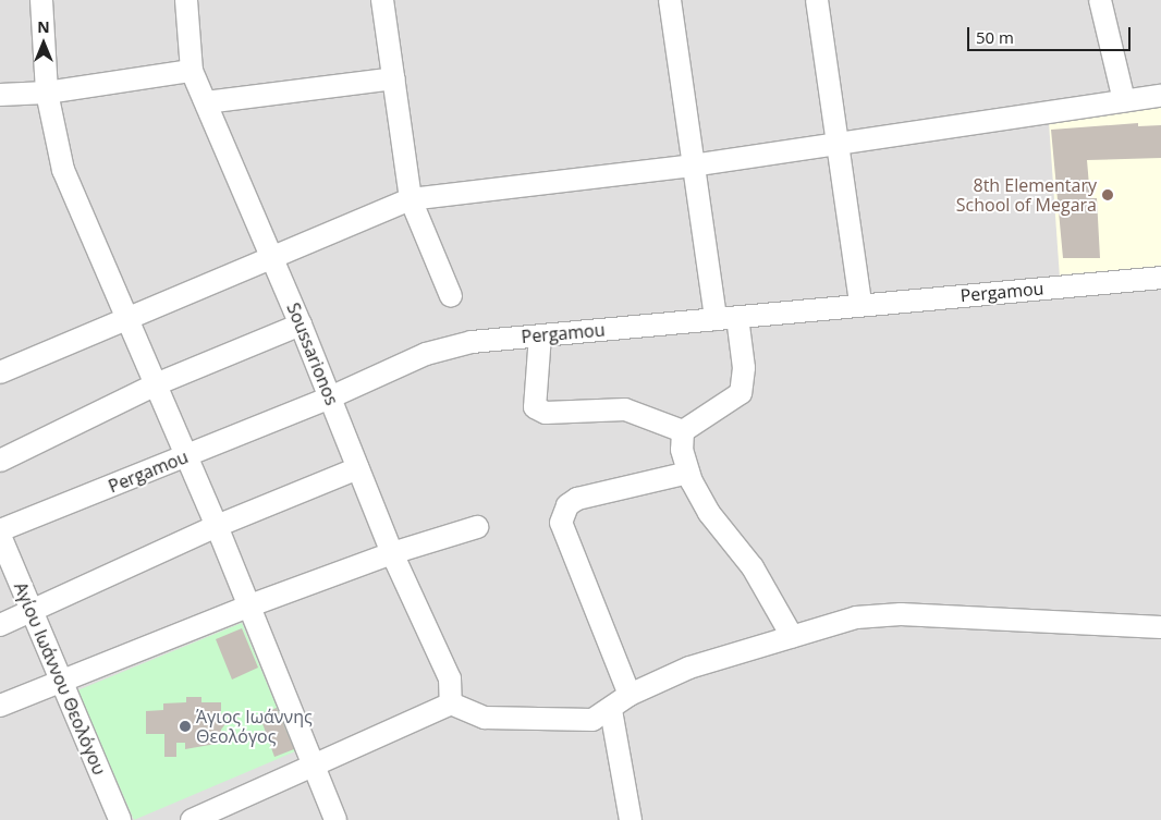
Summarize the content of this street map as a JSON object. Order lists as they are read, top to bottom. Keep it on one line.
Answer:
{"streets":{"street":["Pergamou","Soussarionos","Αγίου Ιωάννου Θεολόγου"]},"crossings":[["Pergamou","Soussarionos"]],"places":["8th Elementary School of Megara","Άγιος Ιωάννης Θεολόγος"],"scale_bar":"50 m","north":"top"}
